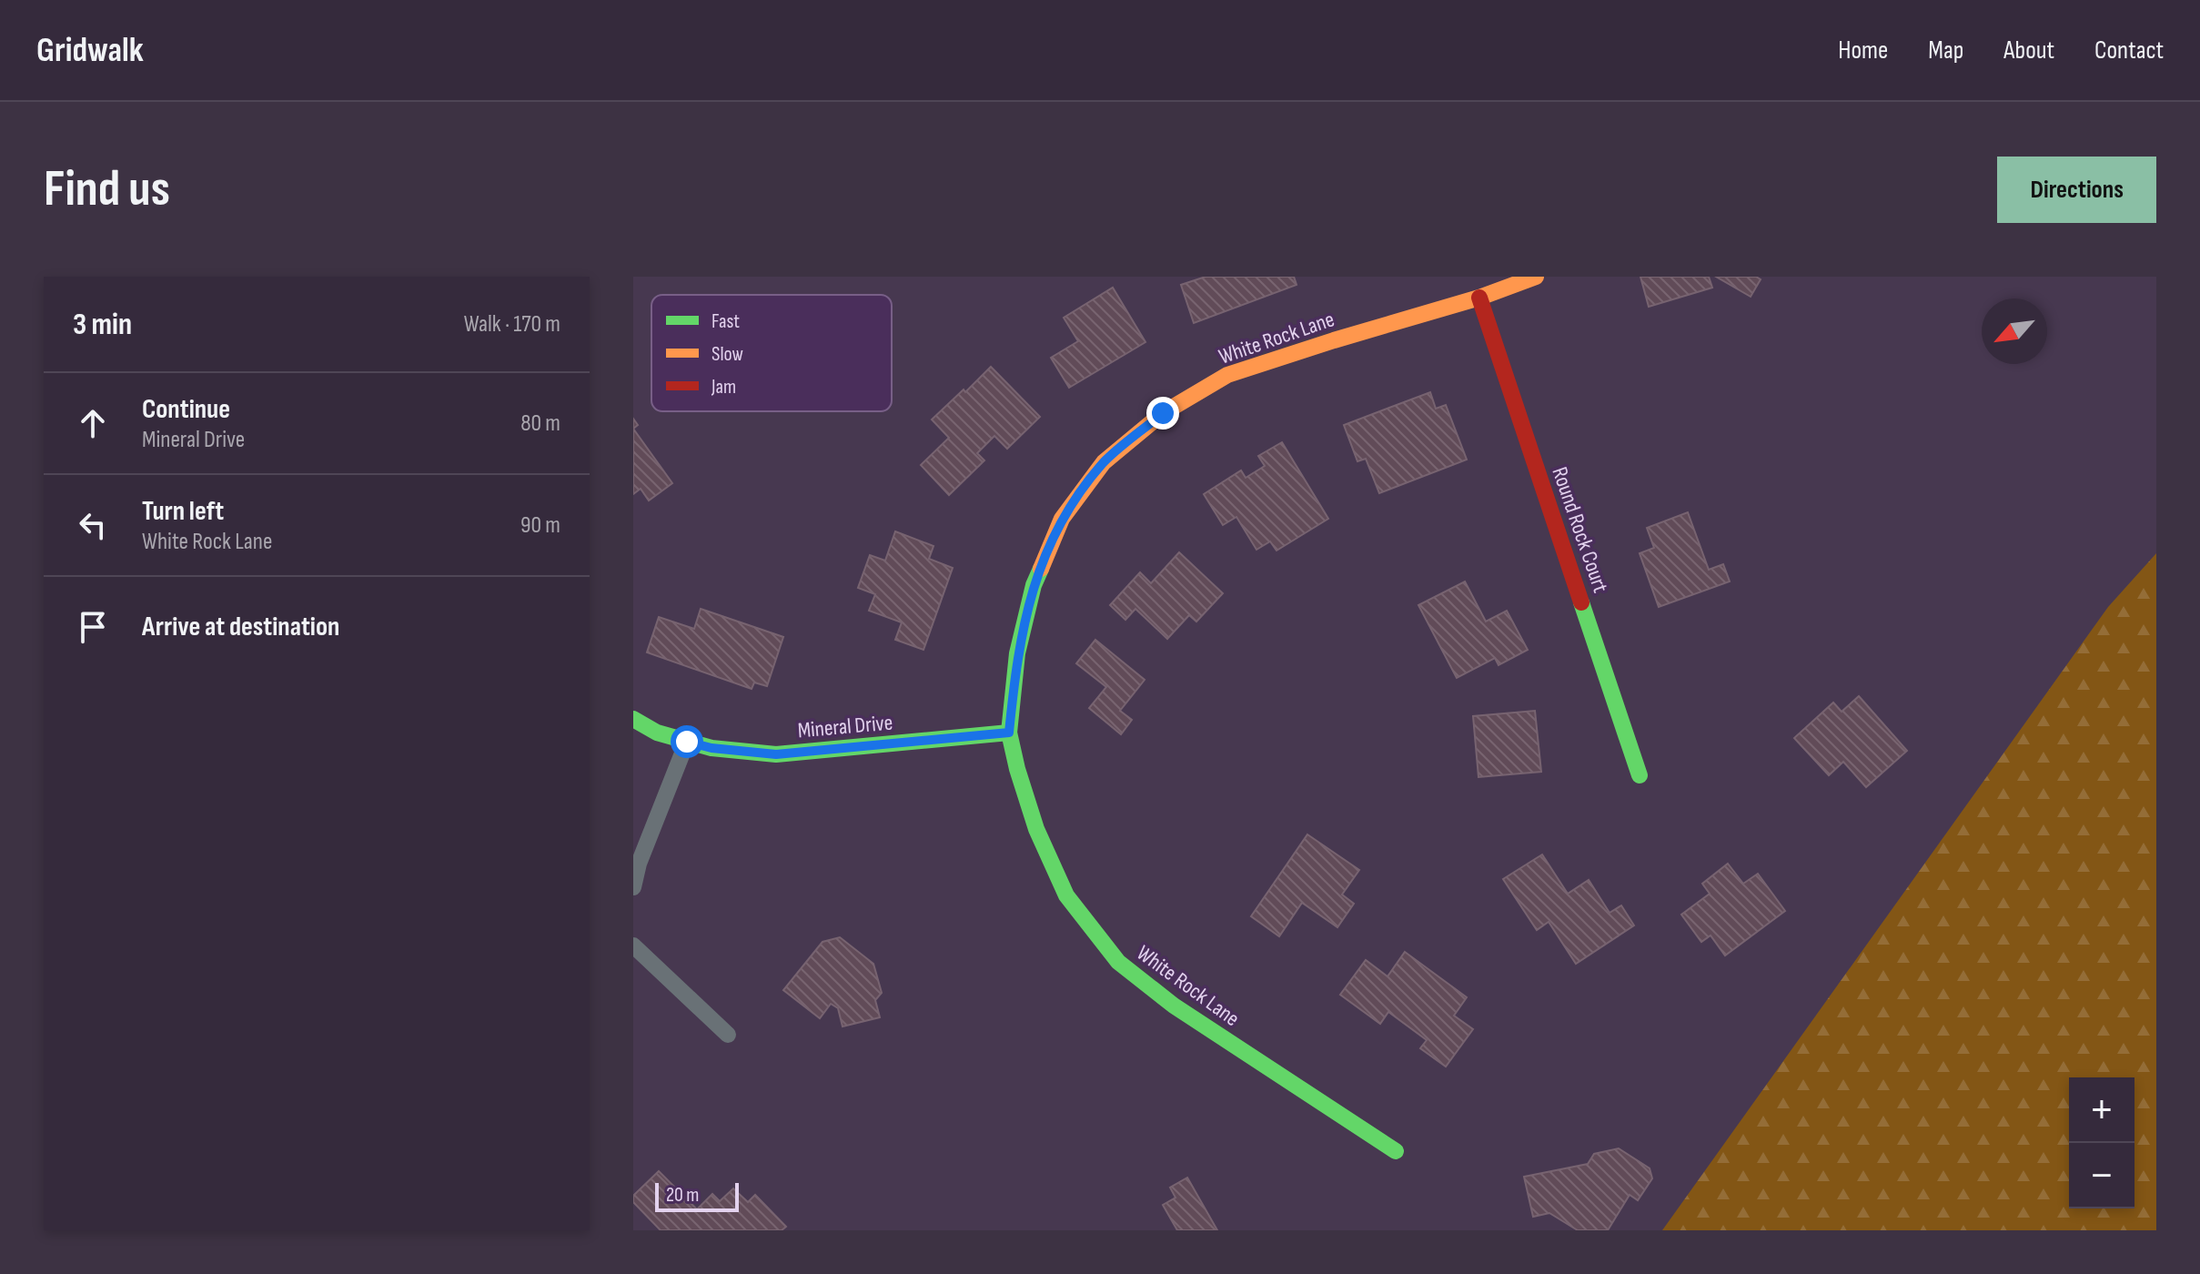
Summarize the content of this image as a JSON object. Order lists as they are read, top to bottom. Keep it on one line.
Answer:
{"streets":{"street":["White Rock Lane","Round Rock Court","Mineral Drive"]},"crossings":[["White Rock Lane","Round Rock Court"],["White Rock Lane","Mineral Drive"]],"legend":["Fast","Slow","Jam"],"scale_bar":"20 m","north":"bottom left","page":{"header":"Gridwalk","nav":["Home","Map","About","Contact"],"buttons":"Directions","title":"Find us","heading":["3 min","Walk · 170 m"],"list":[["Continue","Mineral Drive","80 m"],["Turn left","White Rock Lane","90 m"],"Arrive at destination"],"map_buttons":["+","−"],"scale":"20 m"}}
